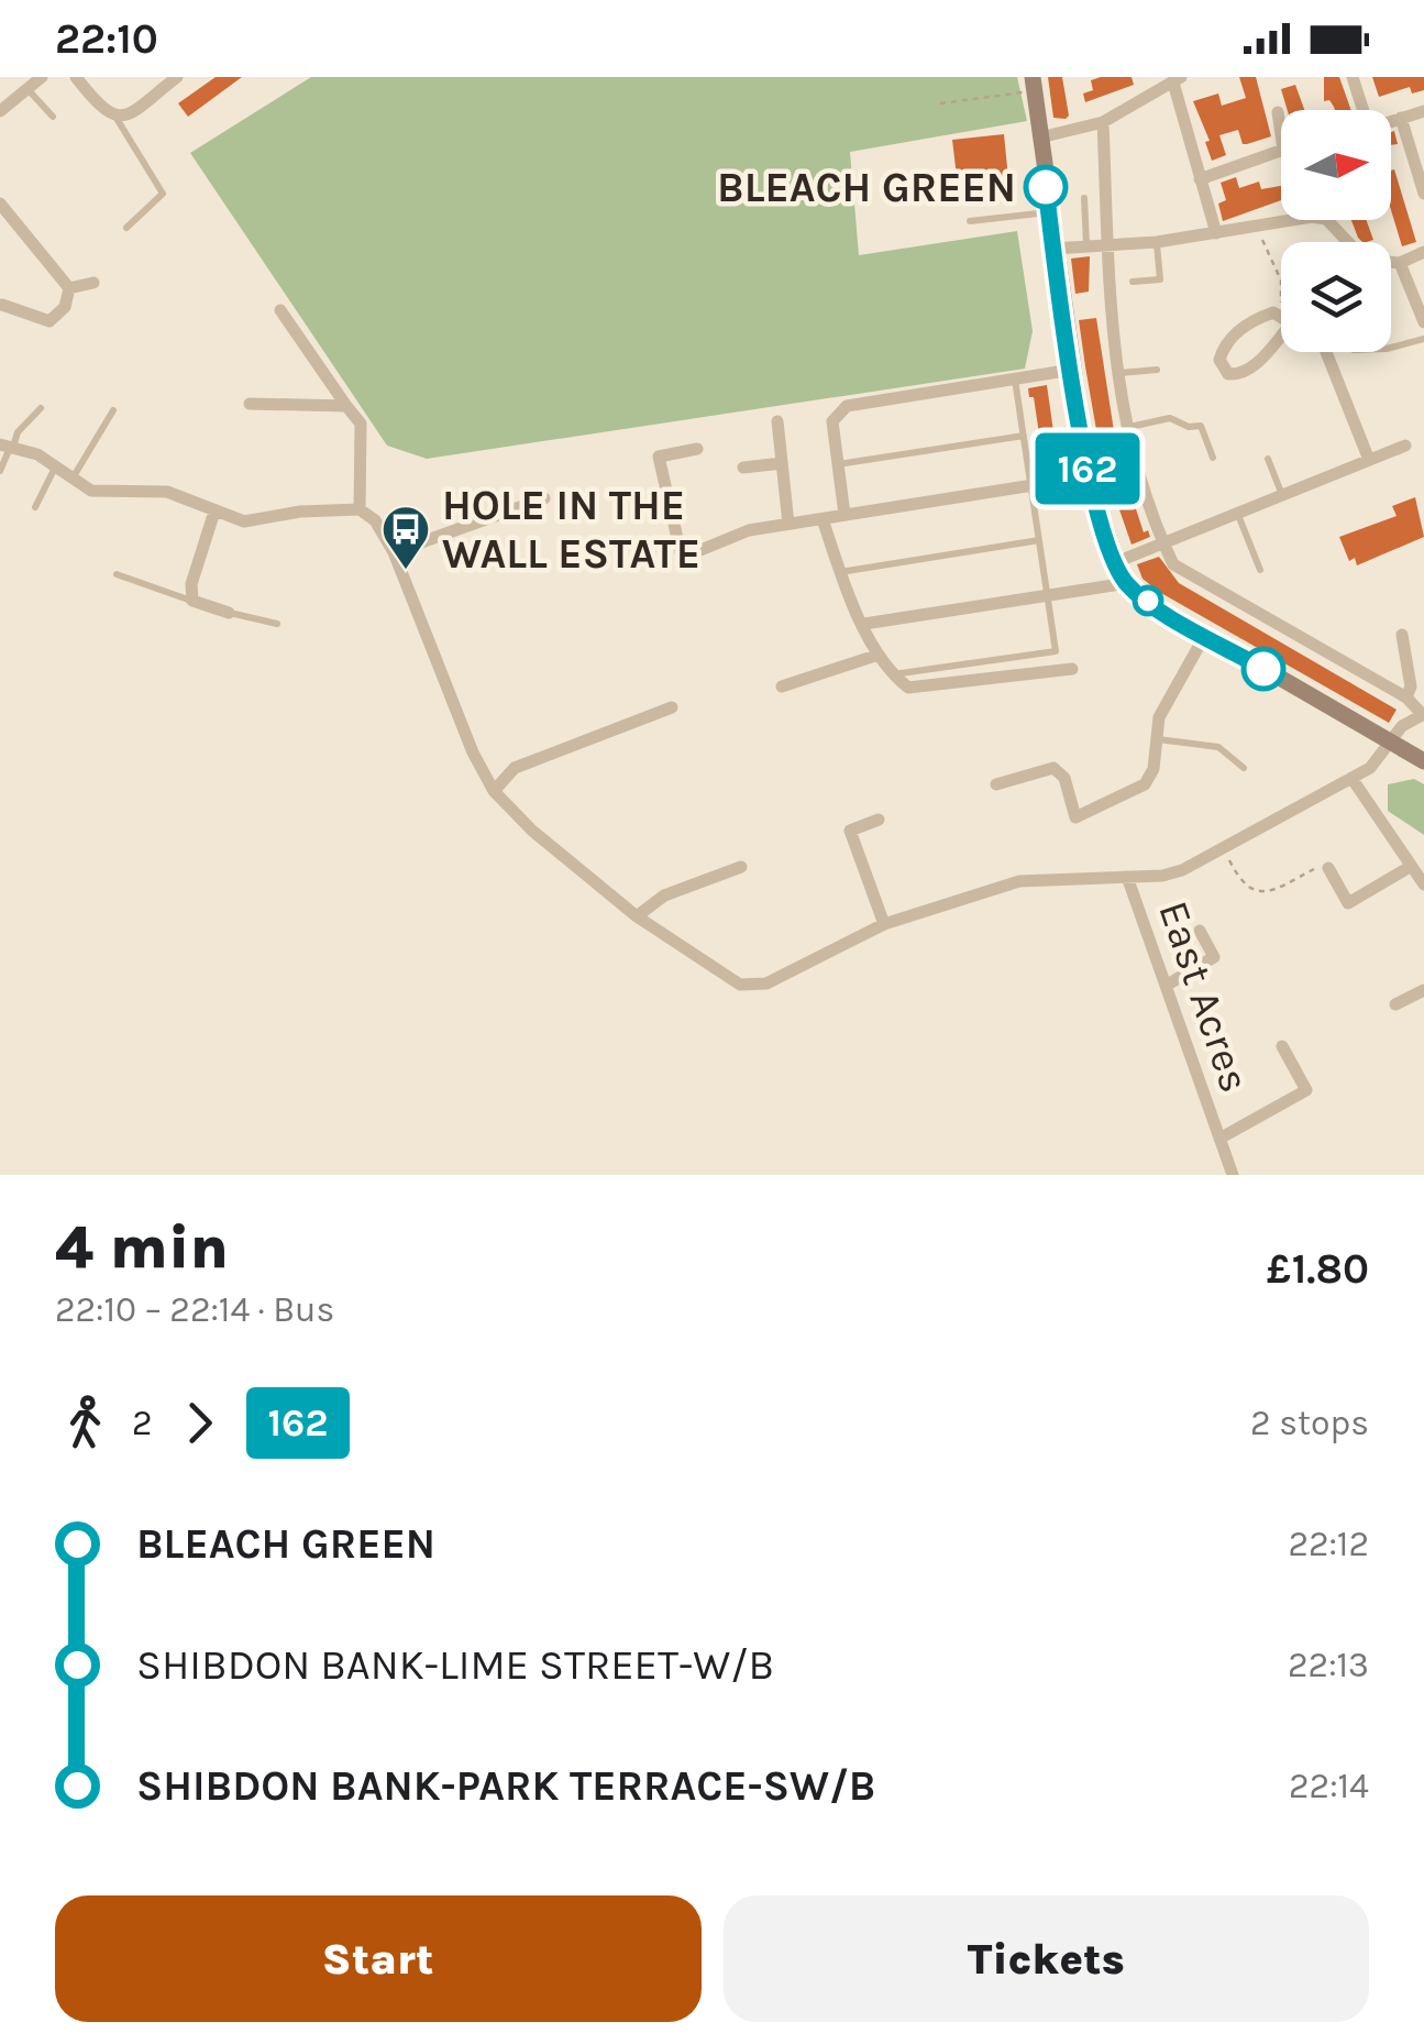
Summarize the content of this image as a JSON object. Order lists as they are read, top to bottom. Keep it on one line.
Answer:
{"streets":{"street":["East Acres"]},"places":{"other":["BLEACH GREEN"],"bus stop":["HOLE IN THE WALL ESTATE"]},"lines":["bus line 162"],"north":"right","page":{"status":"22:10","on_map":"162","heading":["4 min","22:10 – 22:14 · Bus","£1.80"],"legs":["2","162","2 stops"],"list":[{"name":"BLEACH GREEN","value":"22:12"},{"name":"SHIBDON BANK-LIME STREET-W/B","value":"22:13"},{"name":"SHIBDON BANK-PARK TERRACE-SW/B","value":"22:14"}],"buttons":["Start","Tickets"]}}
